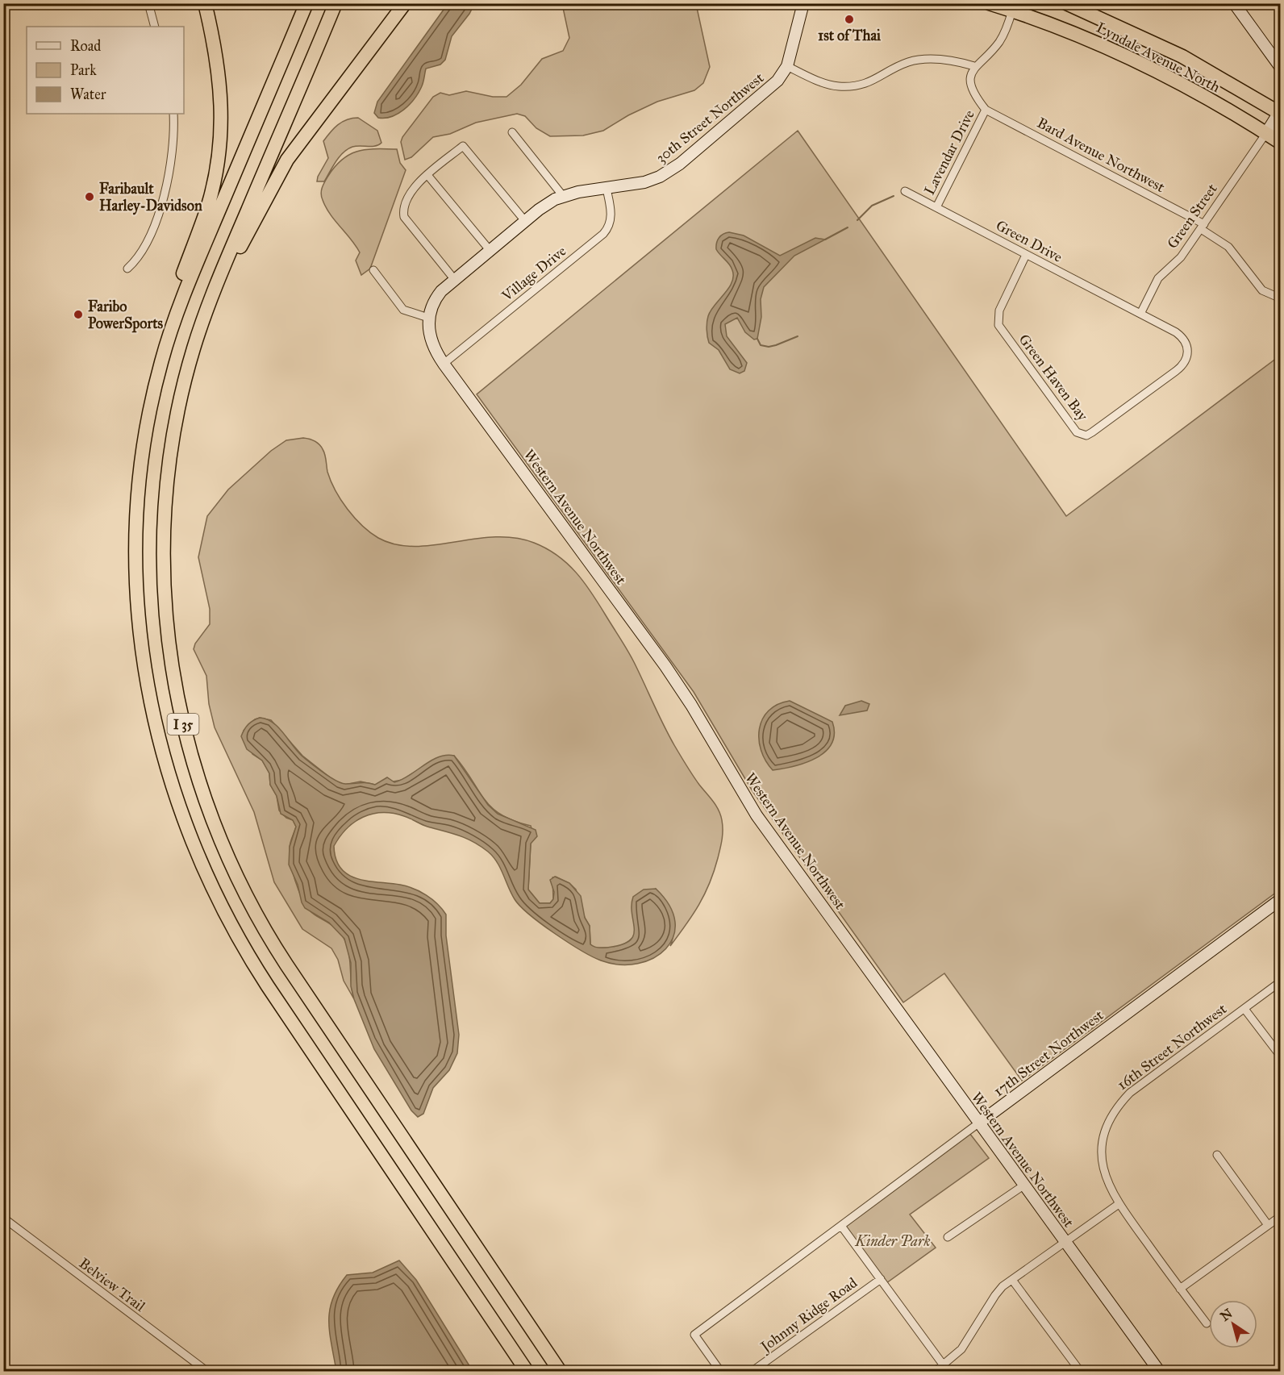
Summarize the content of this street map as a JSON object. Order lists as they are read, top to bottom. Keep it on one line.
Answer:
{"streets":{"highway":["Lyndale Avenue North","I 35"],"street":["30th Street Northwest","Lavendar Drive","Bard Avenue Northwest","Green Street","Green Drive","Village Drive","Green Haven Bay","Western Avenue Northwest","16th Street Northwest","17th Street Northwest","Belview Trail","Johnny Ridge Road"]},"crossings":[["Lyndale Avenue North","Green Street"],["30th Street Northwest","Village Drive"],["30th Street Northwest","Western Avenue Northwest"],["Lavendar Drive","Bard Avenue Northwest"],["Lavendar Drive","Green Drive"],["Bard Avenue Northwest","Green Street"],["Green Street","Green Drive"],["Green Street","Green Haven Bay"],["Green Drive","Green Haven Bay"],["Village Drive","Western Avenue Northwest"],["Western Avenue Northwest","17th Street Northwest"]],"parks":["Kinder Park"],"places":["1st of Thai","Faribault Harley-Davidson","Faribo PowerSports"],"legend":["Road","Park","Water"],"north":"top left"}
